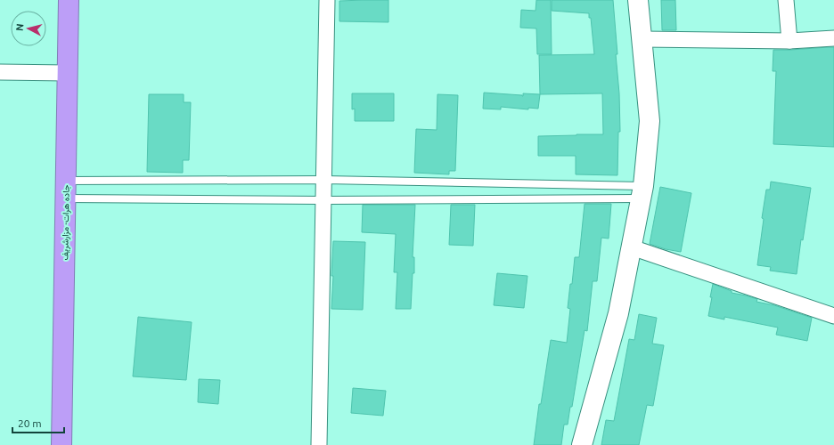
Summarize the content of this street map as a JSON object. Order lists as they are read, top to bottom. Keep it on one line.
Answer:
{"streets":{"highway":["جاده هرات- مزارشریف"]},"scale_bar":"20 m","north":"left"}
